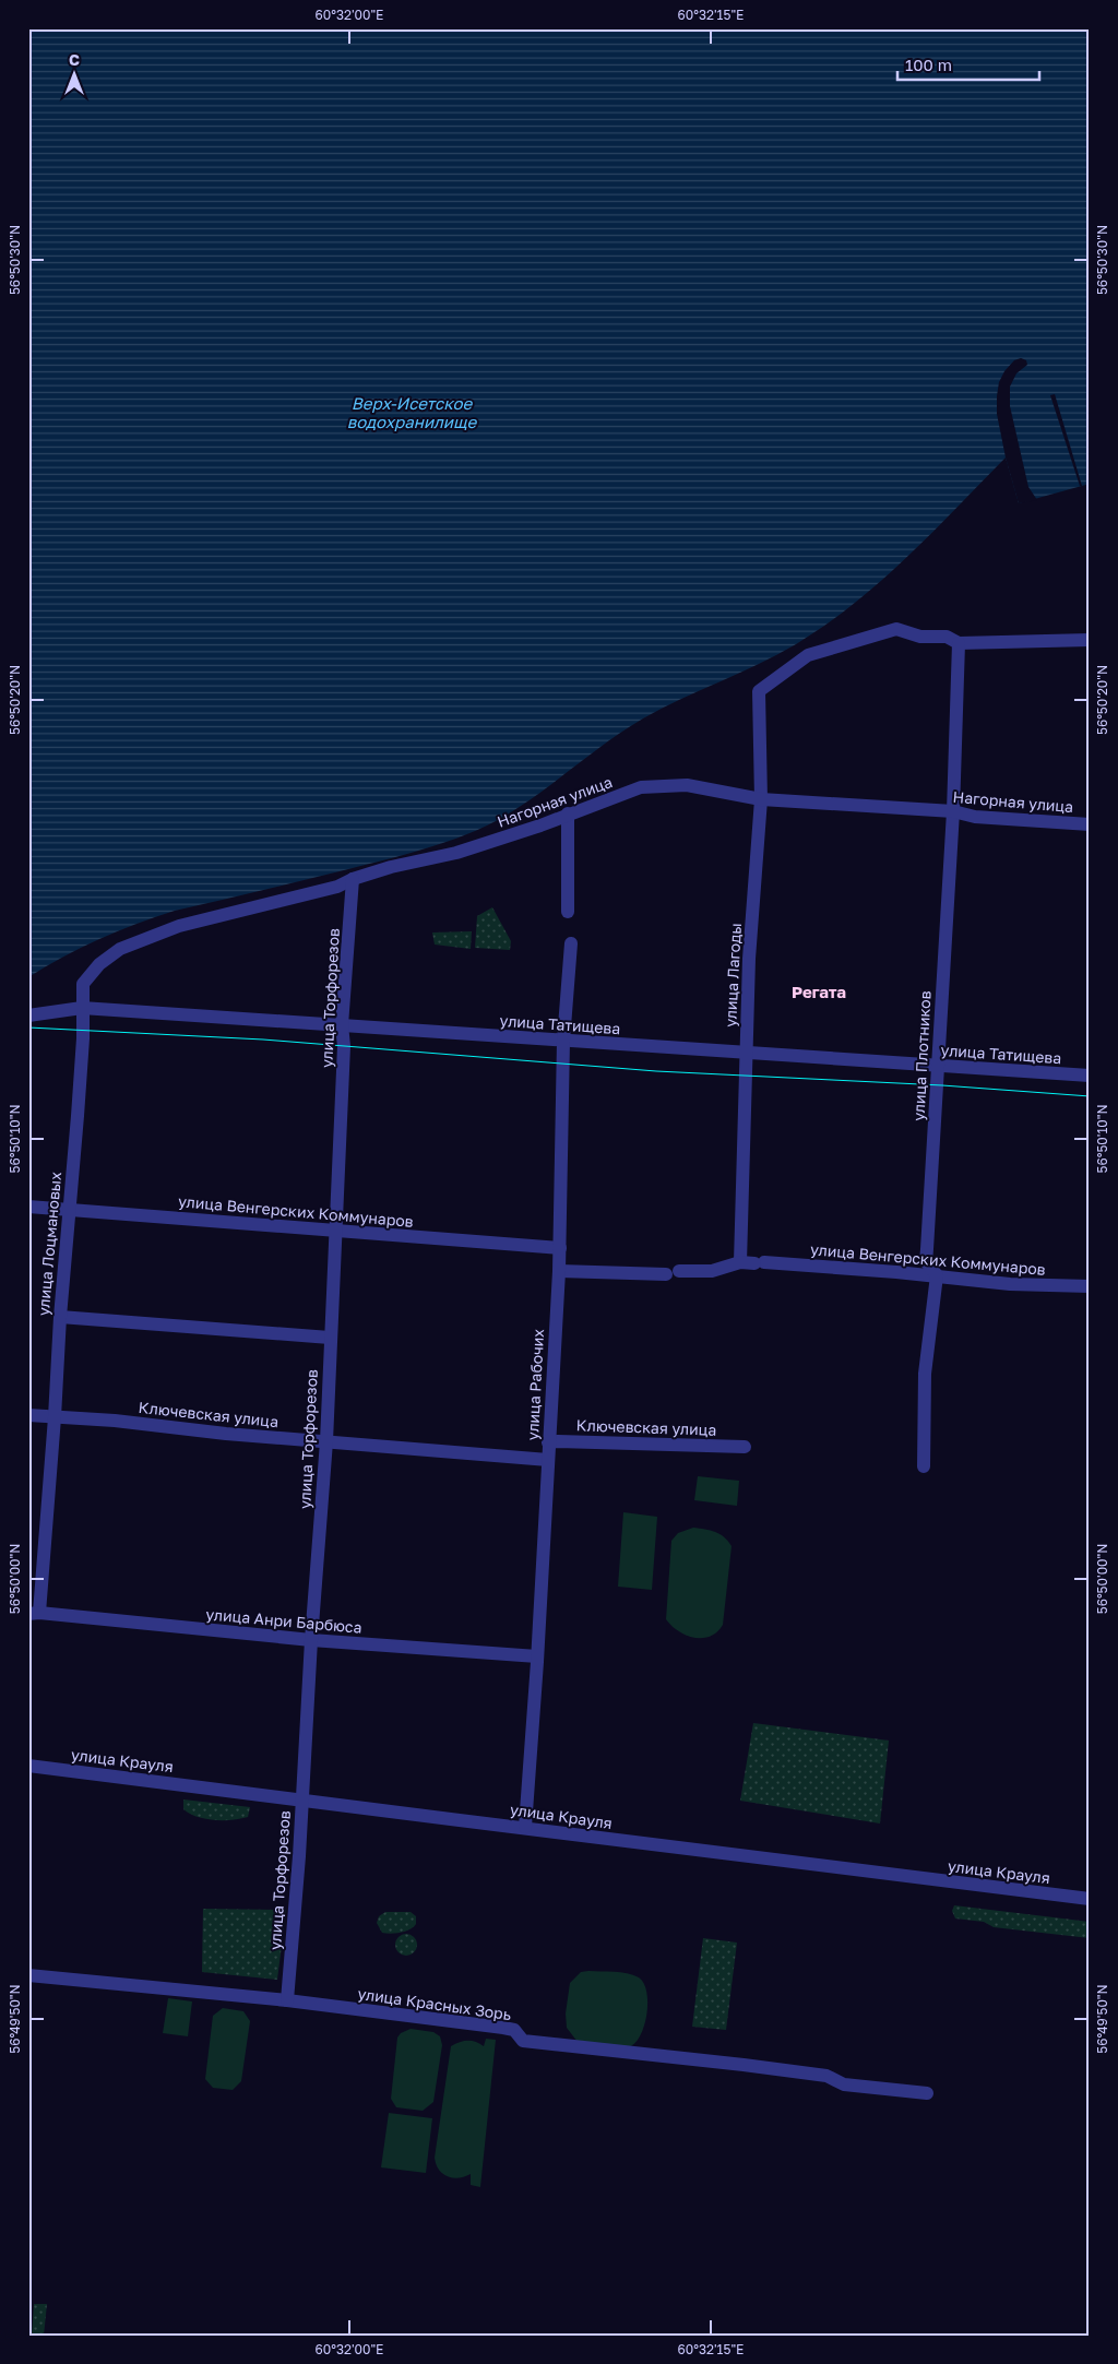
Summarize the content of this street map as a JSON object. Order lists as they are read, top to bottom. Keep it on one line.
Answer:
{"streets":{"street":["Нагорная улица","улица Лагоды","улица Торфорезов","улица Татищева","улица Плотников","улица Венгерских Коммунаров","улица Лоцмановых","улица Рабочих","Ключевская улица","улица Анри Барбюса","улица Крауля","улица Красных Зорь"]},"crossings":[["Нагорная улица","улица Лагоды"],["Нагорная улица","улица Торфорезов"],["Нагорная улица","улица Татищева"],["Нагорная улица","улица Плотников"],["Нагорная улица","улица Лоцмановых"],["улица Лагоды","улица Татищева"],["улица Лагоды","улица Плотников"],["улица Лагоды","улица Венгерских Коммунаров"],["улица Торфорезов","улица Татищева"],["улица Торфорезов","улица Венгерских Коммунаров"],["улица Торфорезов","Ключевская улица"],["улица Торфорезов","улица Анри Барбюса"],["улица Торфорезов","улица Крауля"],["улица Торфорезов","улица Красных Зорь"],["улица Татищева","улица Плотников"],["улица Татищева","улица Лоцмановых"],["улица Татищева","улица Рабочих"],["улица Плотников","улица Венгерских Коммунаров"],["улица Венгерских Коммунаров","улица Лоцмановых"],["улица Венгерских Коммунаров","улица Рабочих"],["улица Лоцмановых","Ключевская улица"],["улица Лоцмановых","улица Анри Барбюса"],["улица Рабочих","Ключевская улица"],["улица Рабочих","улица Анри Барбюса"],["улица Рабочих","улица Крауля"]],"districts":["Регата"],"water":["Верх-Исетское водохранилище"],"scale_bar":"100 m","north":"top","coordinates":["60°32'00\"E","60°32'15\"E","56°50'30\"N","56°50'20\"N","56°50'10\"N","56°50'00\"N","56°49'50\"N"]}
